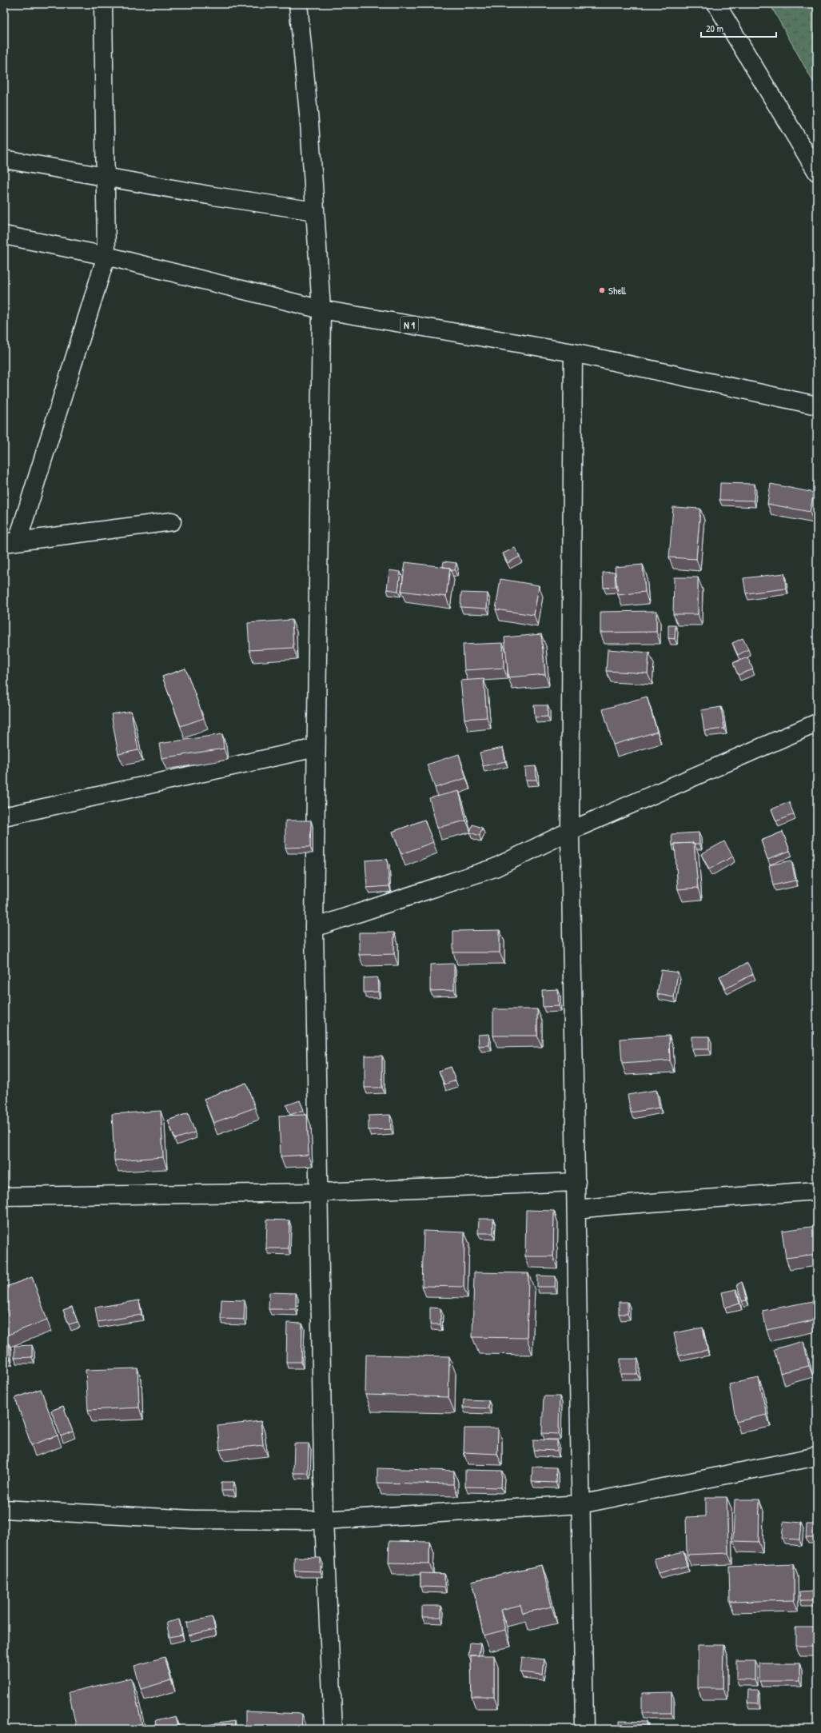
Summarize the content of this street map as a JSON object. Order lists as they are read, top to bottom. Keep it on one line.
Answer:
{"streets":{"main road":["N 1"]},"places":["Shell"],"scale_bar":"20 m"}
